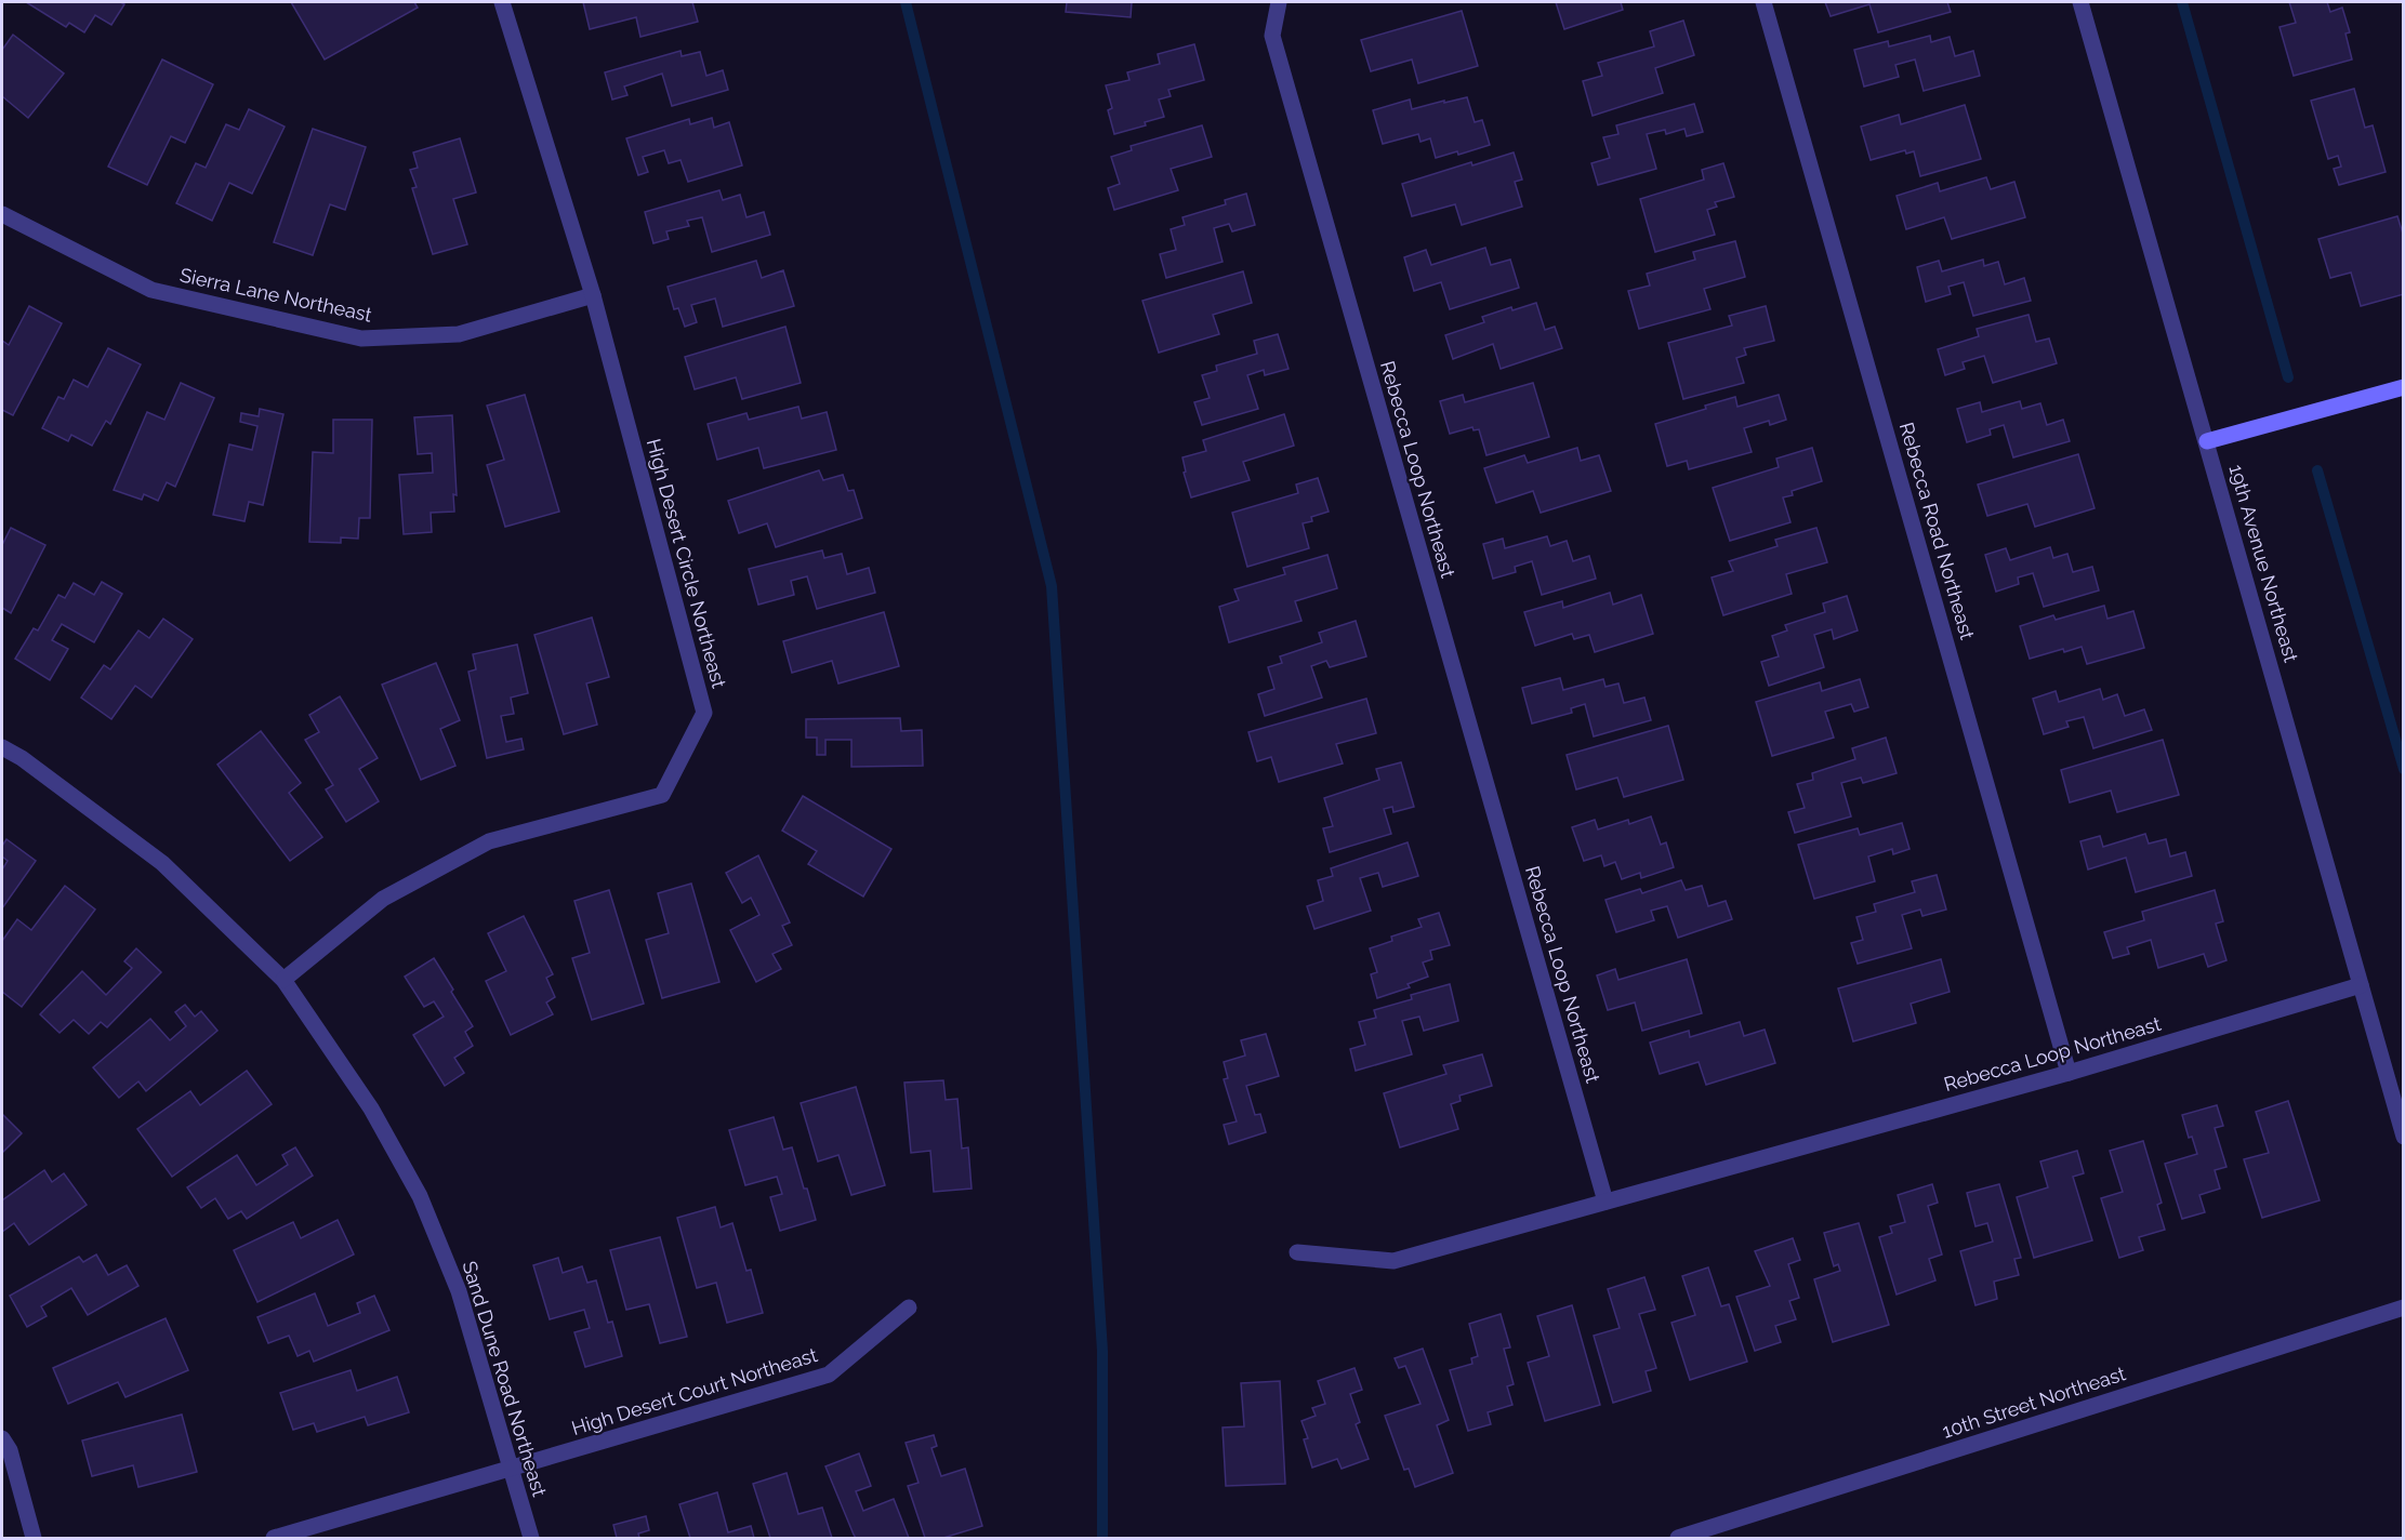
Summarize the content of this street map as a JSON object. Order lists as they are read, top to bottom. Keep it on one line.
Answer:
{"streets":{"street":["Sierra Lane Northeast","Rebecca Loop Northeast","Rebecca Road Northeast","High Desert Circle Northeast","19th Avenue Northeast","Sand Dune Road Northeast","High Desert Court Northeast","10th Street Northeast"]},"crossings":[["Sierra Lane Northeast","High Desert Circle Northeast"],["Rebecca Loop Northeast","Rebecca Road Northeast"],["Rebecca Loop Northeast","19th Avenue Northeast"],["High Desert Circle Northeast","Sand Dune Road Northeast"],["Sand Dune Road Northeast","High Desert Court Northeast"]]}
